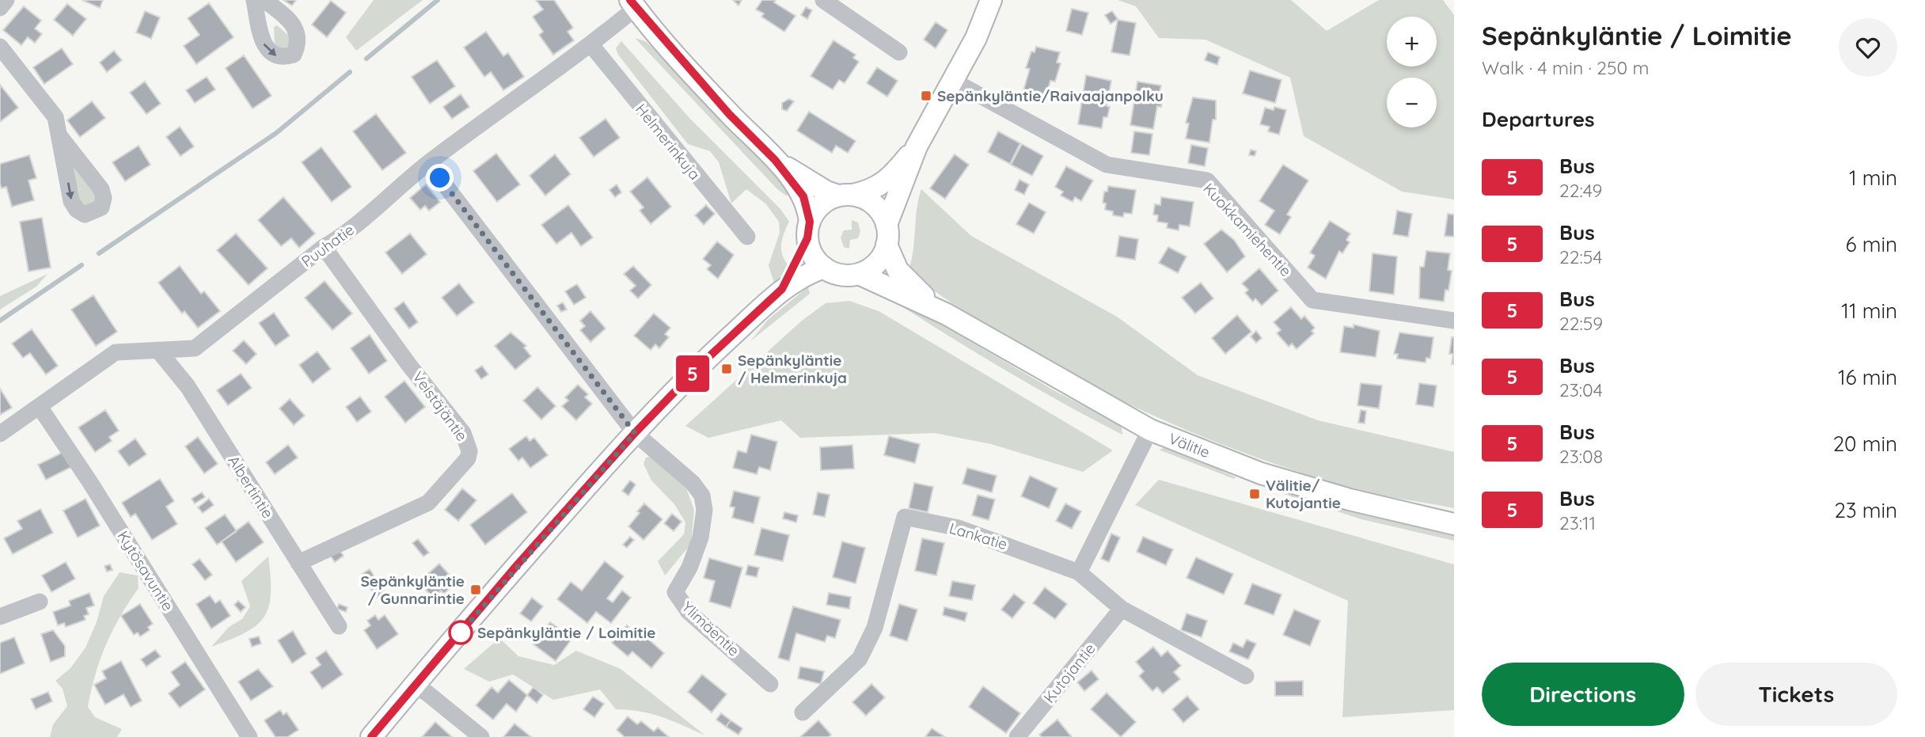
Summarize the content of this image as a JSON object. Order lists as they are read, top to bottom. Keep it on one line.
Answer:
{"streets":{"main road":["Välitie"],"street":["Helmerinkuja","Kuokkamiehentie","Puuhatie","Veistäjäntie","Albertintie","Lankatie","Kytösavuntie","Ylimäentie","Kutojantie"]},"crossings":[["Helmerinkuja","Puuhatie"],["Puuhatie","Veistäjäntie"],["Puuhatie","Albertintie"],["Puuhatie","Kytösavuntie"],["Veistäjäntie","Albertintie"],["Lankatie","Kutojantie"]],"places":{"transit":["Sepänkyläntie/Raivaajanpolku","Sepänkyläntie / Helmerinkuja","Välitie/ Kutojantie","Sepänkyläntie / Gunnarintie"],"other":["Sepänkyläntie / Loimitie"]},"lines":["bus line 5"],"page":{"on_map":"5","heading":[["Sepänkyläntie / Loimitie","Walk · 4 min · 250 m"],"Departures"],"map_buttons":["+","−"],"list":[{"mark":"5","name":"Bus","note":"22:49","value":"1 min"},{"mark":"5","name":"Bus","note":"22:54","value":"6 min"},{"mark":"5","name":"Bus","note":"22:59","value":"11 min"},{"mark":"5","name":"Bus","note":"23:04","value":"16 min"},{"mark":"5","name":"Bus","note":"23:08","value":"20 min"},{"mark":"5","name":"Bus","note":"23:11","value":"23 min"}],"buttons":["Directions","Tickets"]}}
